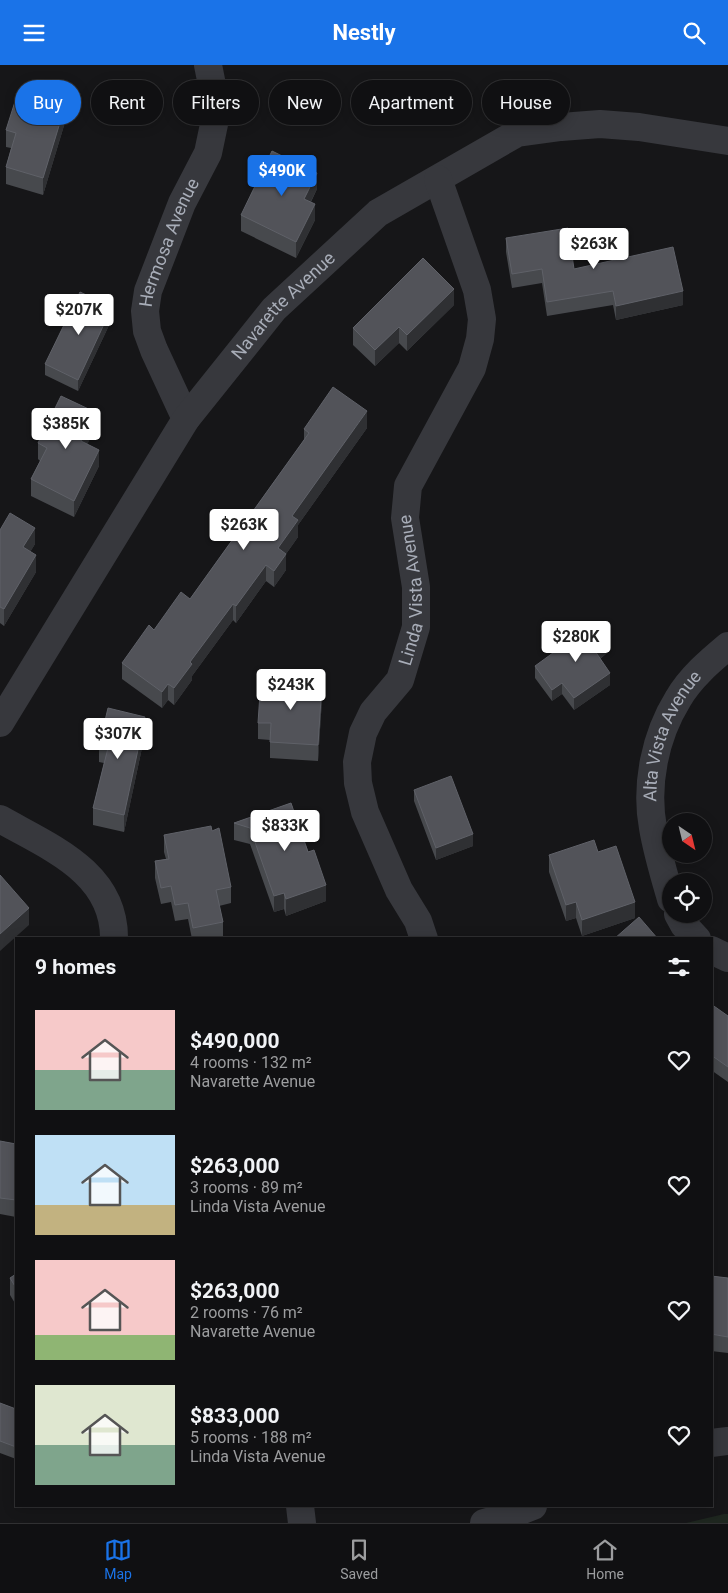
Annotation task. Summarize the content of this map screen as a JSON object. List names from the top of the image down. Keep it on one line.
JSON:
{"streets":{"street":["Hermosa Avenue","Navarette Avenue","Linda Vista Avenue","Alta Vista Avenue"]},"crossings":[["Hermosa Avenue","Navarette Avenue"],["Navarette Avenue","Linda Vista Avenue"]],"north":"bottom right","page":{"header":"Nestly","chip":["Buy","Rent","Filters","New","Apartment","House"],"price":["$490K","$263K","$207K","$385K","$263K","$280K","$243K","$307K","$833K"],"heading":"9 homes","list":[{"name":"$490,000","note":"4 rooms · 132 m² · Navarette Avenue"},{"name":"$263,000","note":"3 rooms · 89 m² · Linda Vista Avenue"},{"name":"$263,000","note":"2 rooms · 76 m² · Navarette Avenue"},{"name":"$833,000","note":"5 rooms · 188 m² · Linda Vista Avenue"}],"tabs":["Map","Saved","Home"]}}
